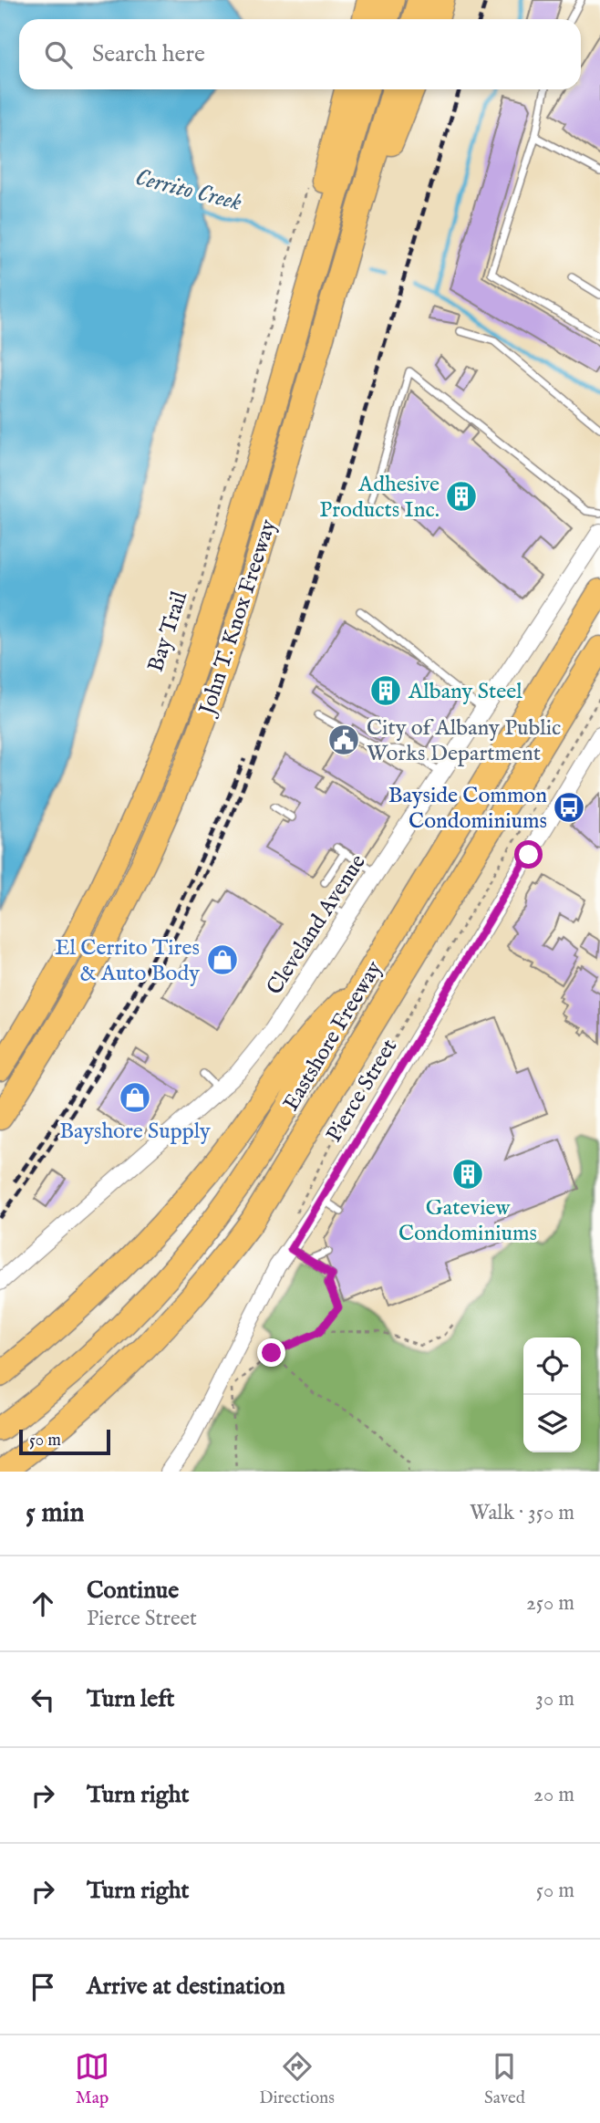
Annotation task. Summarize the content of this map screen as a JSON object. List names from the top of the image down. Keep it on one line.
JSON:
{"streets":{"highway":["John T. Knox Freeway","Eastshore Freeway"],"street":["Cleveland Avenue","Pierce Street"],"path":["Bay Trail"]},"water":["Cerrito Creek"],"places":{"building":["Adhesive Products Inc.","Albany Steel","Gateview Condominiums"],"public building":["City of Albany Public Works Department"],"bus stop":["Bayside Common Condominiums"],"shop":["El Cerrito Tires & Auto Body","Bayshore Supply"]},"scale_bar":"50 m","page":{"search":"Search here","scale":"50 m","heading":["5 min","Walk · 350 m"],"list":[["Continue","Pierce Street","250 m"],["Turn left","30 m"],["Turn right","20 m"],["Turn right","50 m"],"Arrive at destination"],"nav":["Map","Directions","Saved"]}}
